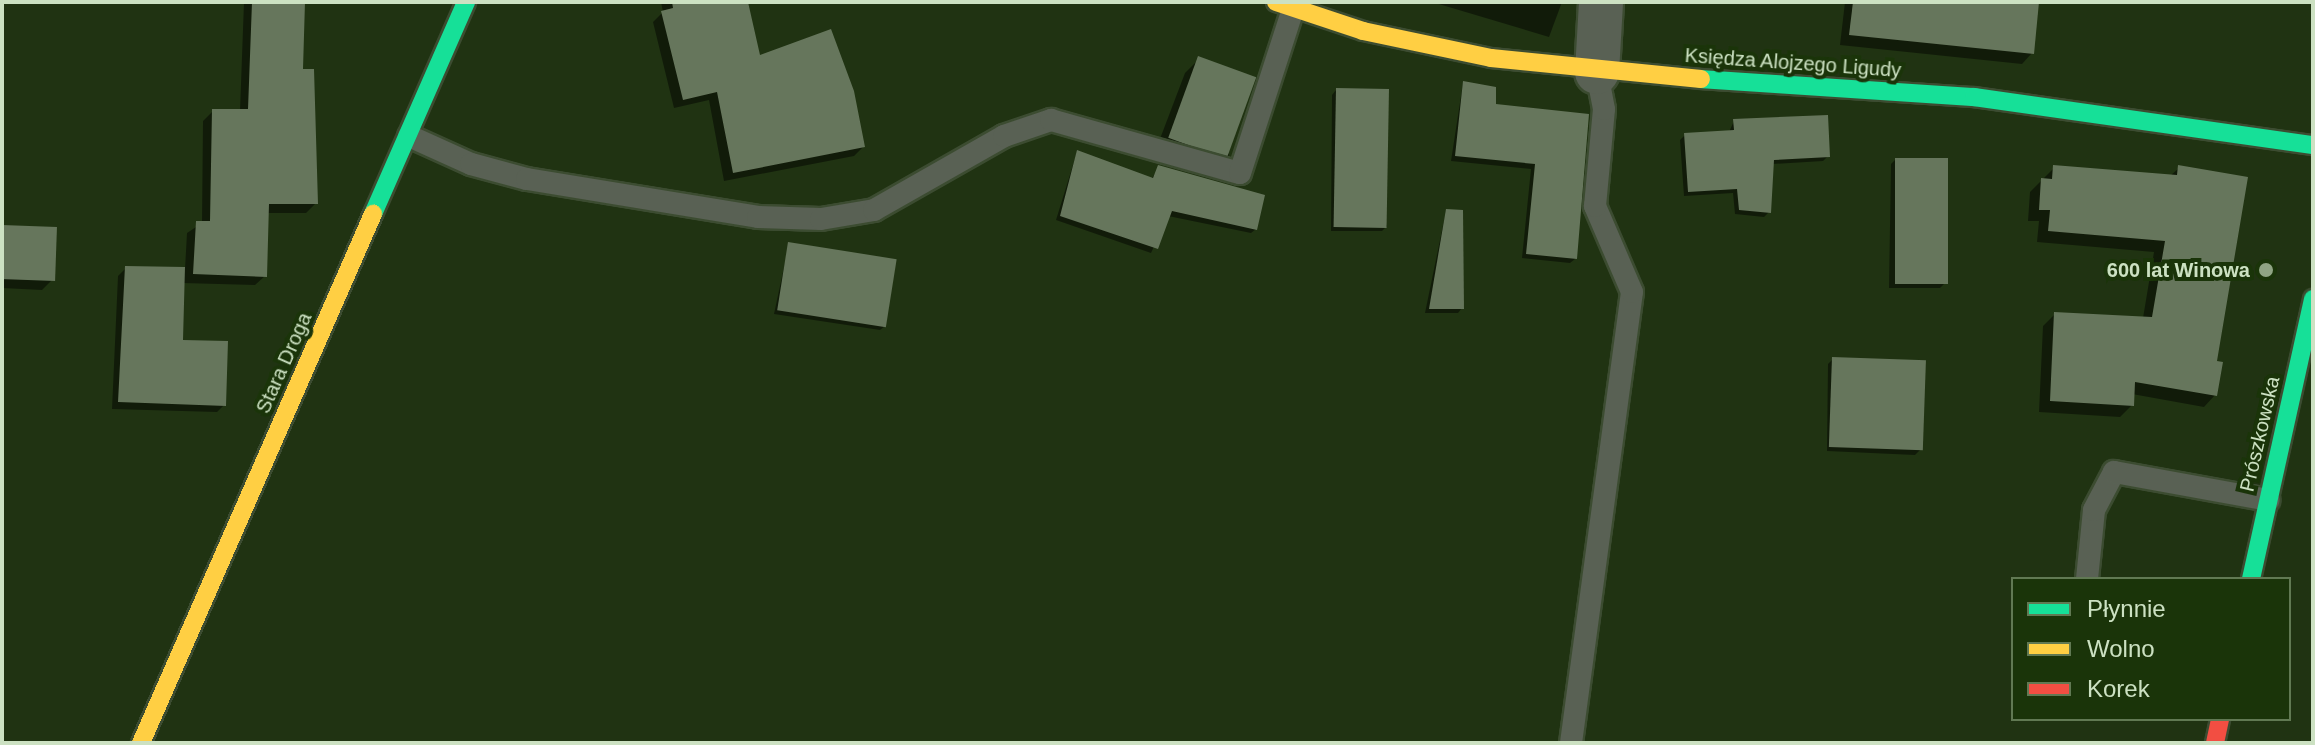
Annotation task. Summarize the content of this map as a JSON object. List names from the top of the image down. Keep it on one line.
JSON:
{"streets":{"street":["Księdza Alojzego Ligudy","Stara Droga","Prószkowska"]},"places":["600 lat Winowa"],"legend":["Płynnie","Wolno","Korek"]}
